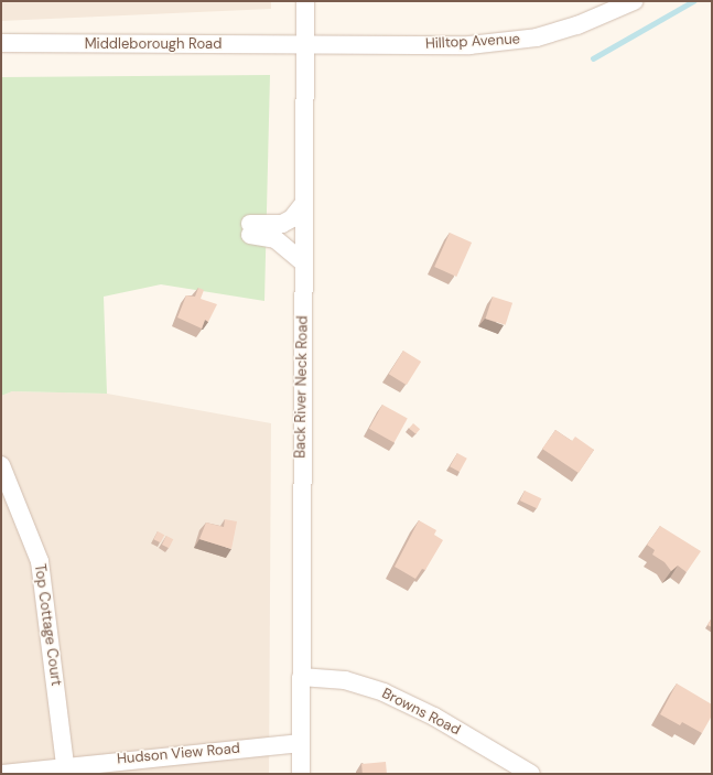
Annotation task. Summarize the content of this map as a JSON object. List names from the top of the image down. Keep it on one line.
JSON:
{"streets":{"street":["Hilltop Avenue","Middleborough Road","Back River Neck Road","Top Cottage Court","Browns Road","Hudson View Road"]},"crossings":[["Hilltop Avenue","Middleborough Road"],["Hilltop Avenue","Back River Neck Road"],["Middleborough Road","Back River Neck Road"],["Back River Neck Road","Browns Road"],["Back River Neck Road","Hudson View Road"],["Top Cottage Court","Hudson View Road"]]}
